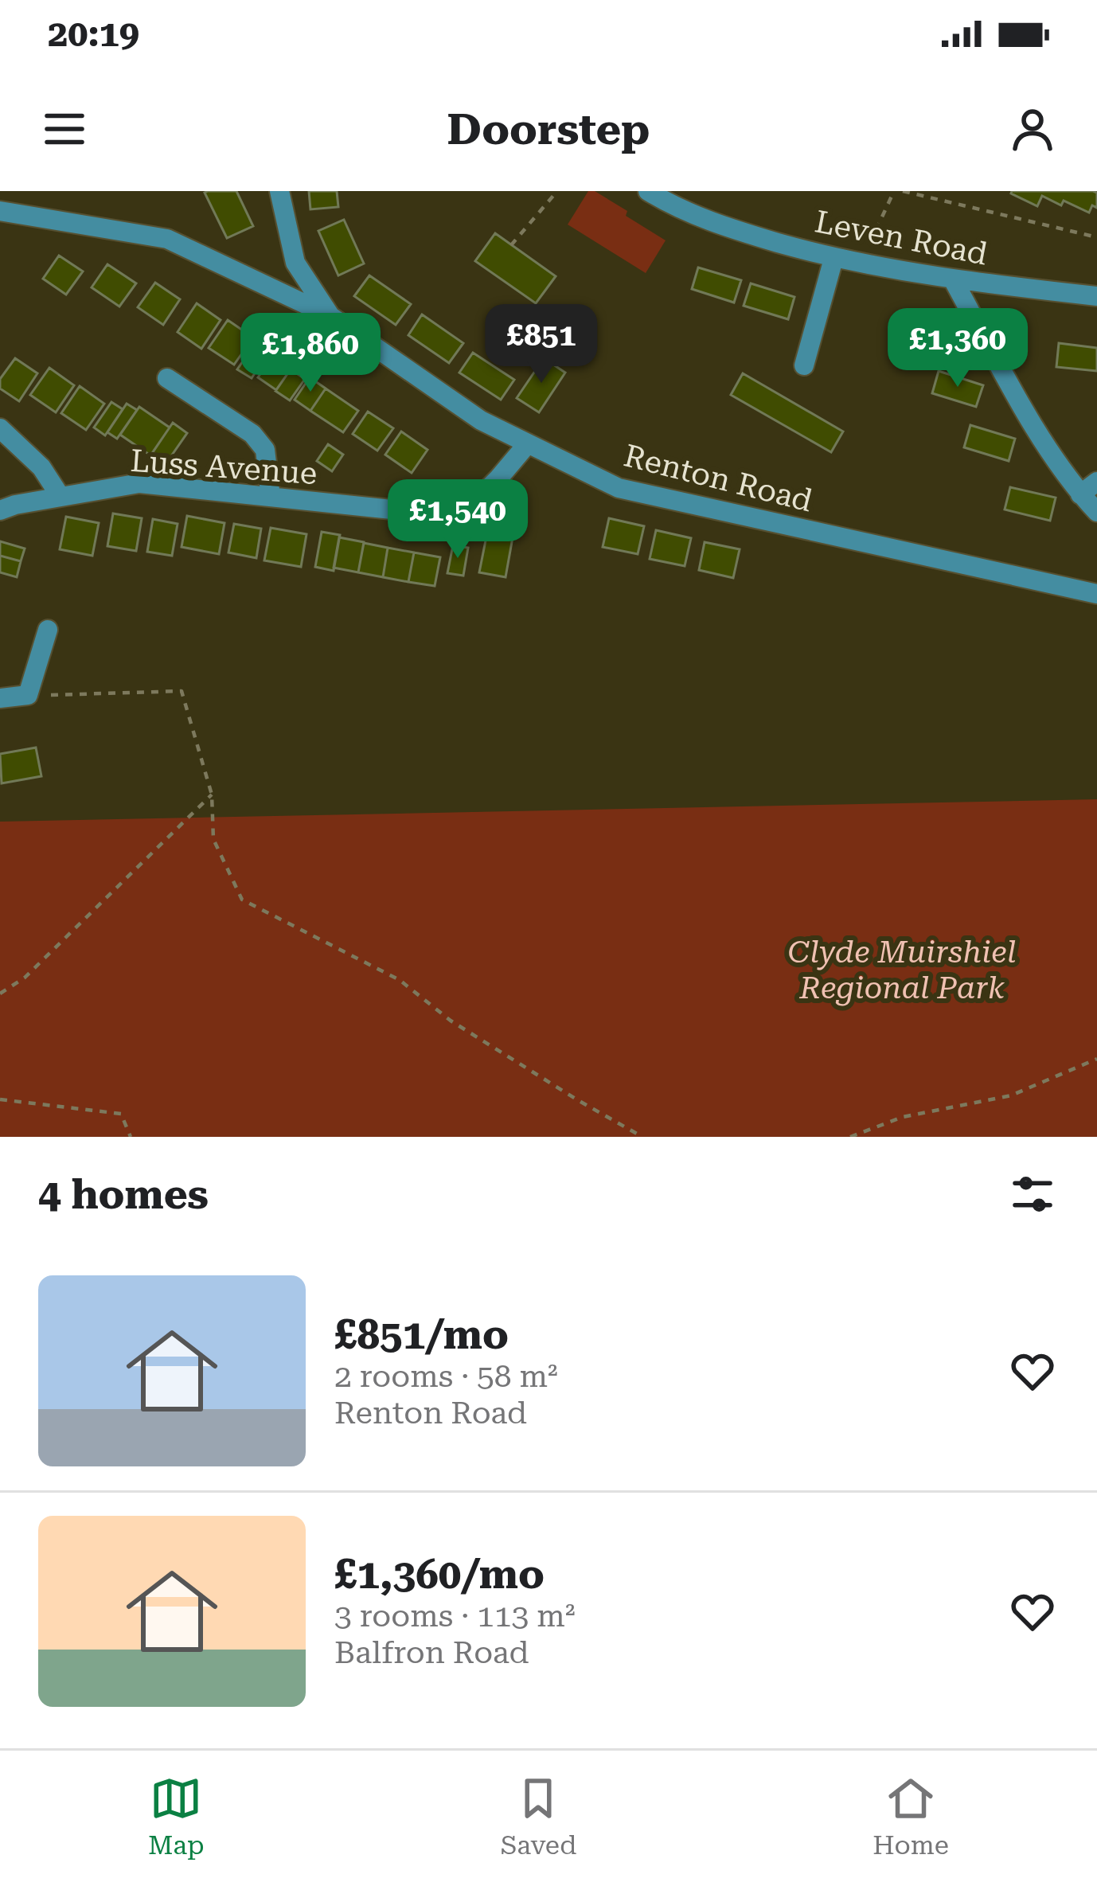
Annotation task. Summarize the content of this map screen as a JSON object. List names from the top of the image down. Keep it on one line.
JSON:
{"streets":{"street":["Leven Road","Luss Avenue","Renton Road"]},"crossings":[["Luss Avenue","Renton Road"]],"parks":["Clyde Muirshiel Regional Park"],"page":{"status":"20:19","header":"Doorstep","price":["£851","£1,360","£1,860","£1,540"],"heading":"4 homes","list":[{"name":"£851/mo","note":"2 rooms · 58 m² · Renton Road"},{"name":"£1,360/mo","note":"3 rooms · 113 m² · Balfron Road"}],"tabs":["Map","Saved","Home"]}}
